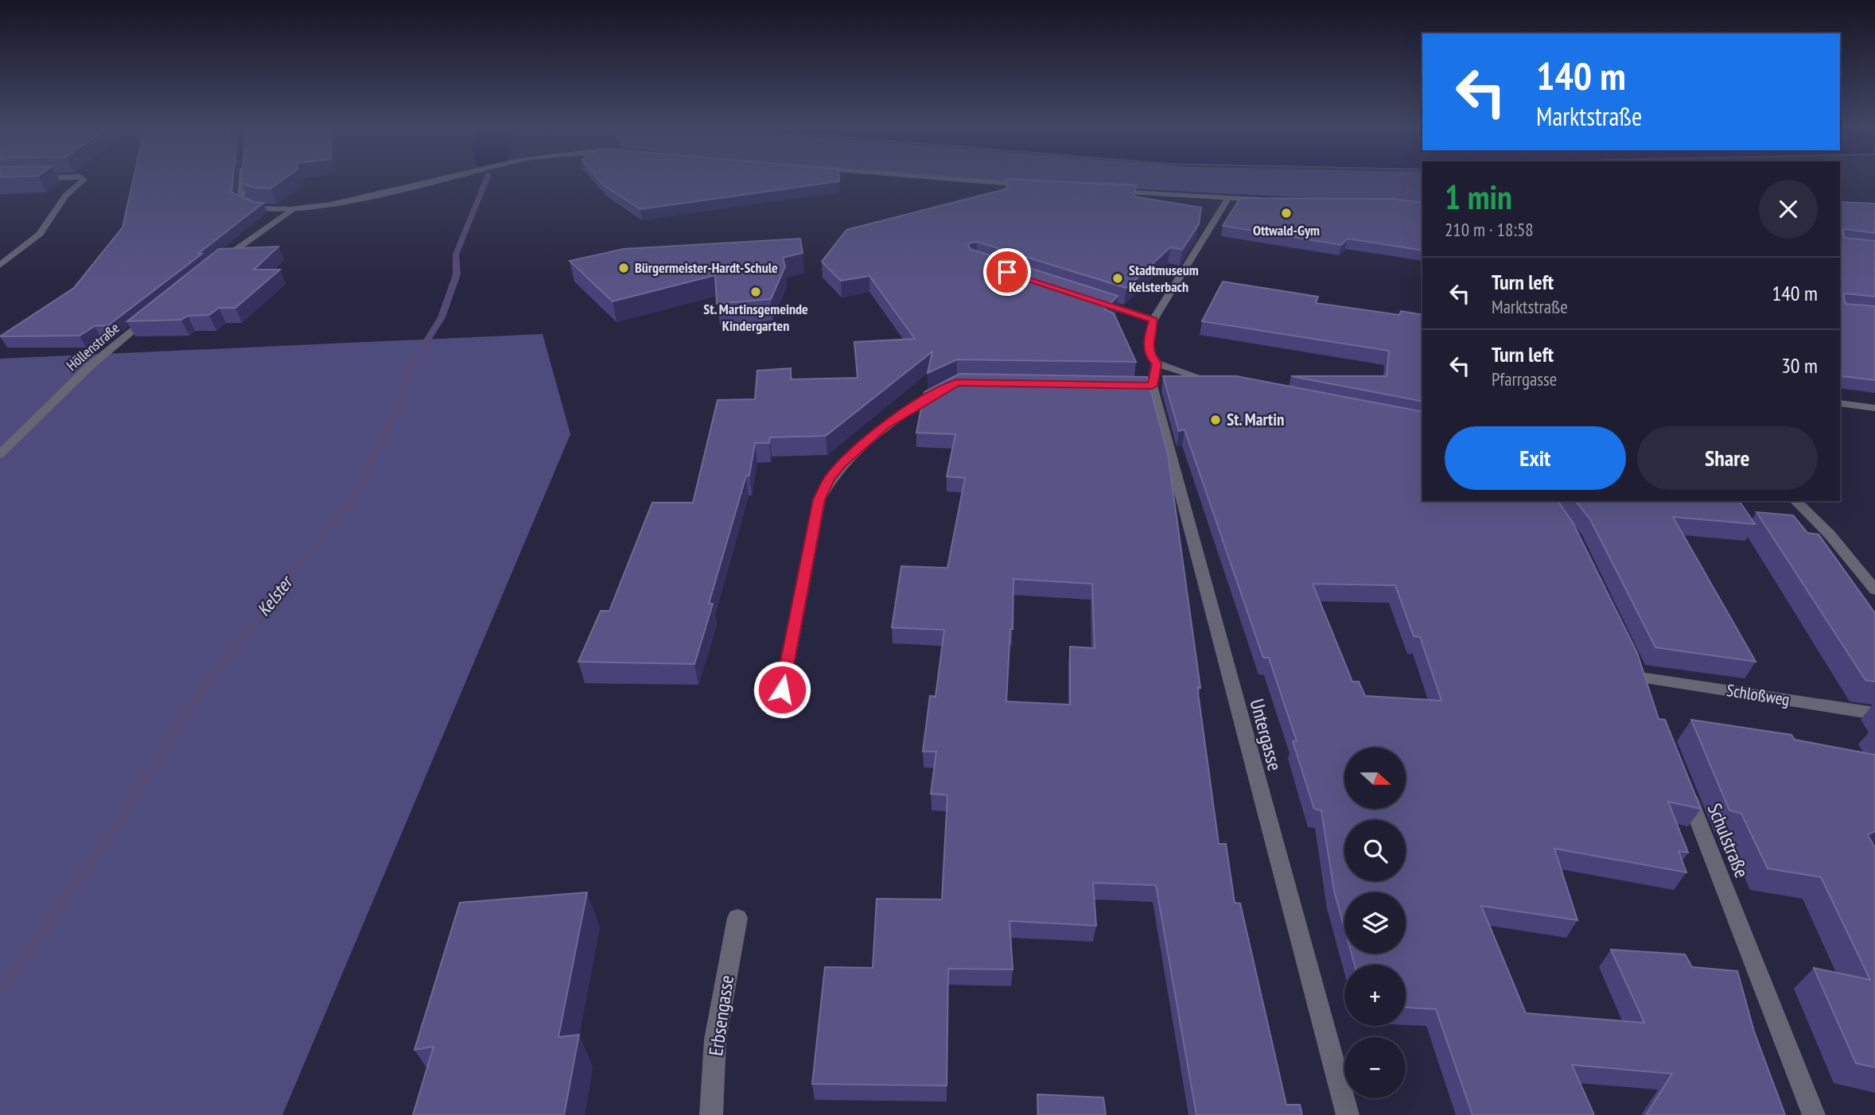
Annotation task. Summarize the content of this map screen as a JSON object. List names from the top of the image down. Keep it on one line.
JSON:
{"streets":{"street":["Höllenstraße","Schloßweg","Untergasse","Schulstraße","Erbsengasse"]},"water":["Kelster"],"places":["Ottwald-Gym","Bürgermeister-Hardt-Schule","Stadtmuseum Kelsterbach","St. Martinsgemeinde Kindergarten","St. Martin"],"north":"right","page":{"turn":["140 m","Marktstraße"],"heading":["1 min","210 m · 18:58"],"list":[{"name":"Turn left","note":"Marktstraße","value":"140 m"},{"name":"Turn left","note":"Pfarrgasse","value":"30 m"}],"buttons":["Exit","Share"],"map_buttons":["+","−"]}}
